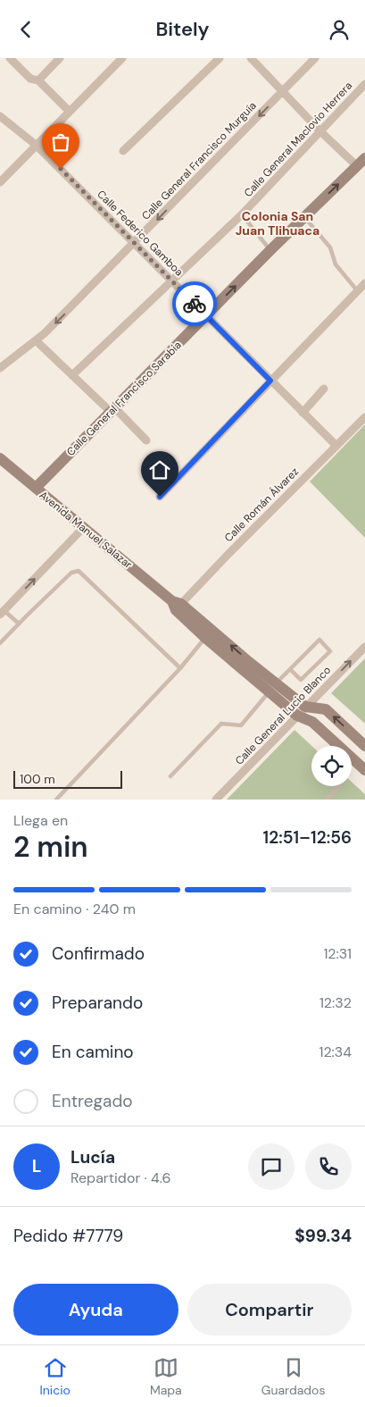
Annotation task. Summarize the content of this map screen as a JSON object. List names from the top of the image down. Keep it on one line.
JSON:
{"streets":{"street":["Calle General Maclovio Herrera","Calle General Francisco Murguía","Calle Federico Gamboa","Calle General Francisco Sarabia","Calle Román Álvarez","Avenida Manuel Salazar","Calle General Lucio Blanco"]},"crossings":[["Calle General Maclovio Herrera","Calle Federico Gamboa"],["Calle General Francisco Murguía","Calle Federico Gamboa"],["Calle Federico Gamboa","Calle General Francisco Sarabia"],["Calle Federico Gamboa","Calle Román Álvarez"],["Calle General Francisco Sarabia","Avenida Manuel Salazar"],["Calle Román Álvarez","Avenida Manuel Salazar"],["Avenida Manuel Salazar","Calle General Lucio Blanco"]],"one_way":["Calle General Francisco Murguía","Calle General Lucio Blanco"],"districts":["Colonia San Juan Tlihuaca"],"scale_bar":"100 m","page":{"header":"Bitely","scale":"100 m","heading":["2 min","Llega en","12:51–12:56"],"panel":["Lucía","Repartidor · 4.6","Pedido #7779","$99.34"],"bar":"En camino · 240 m","list":[["Confirmado","12:31"],["Preparando","12:32"],["En camino","12:34"],"Entregado"],"round":"L","buttons":["Ayuda","Compartir"],"tabs":["Inicio","Mapa","Guardados"]}}
